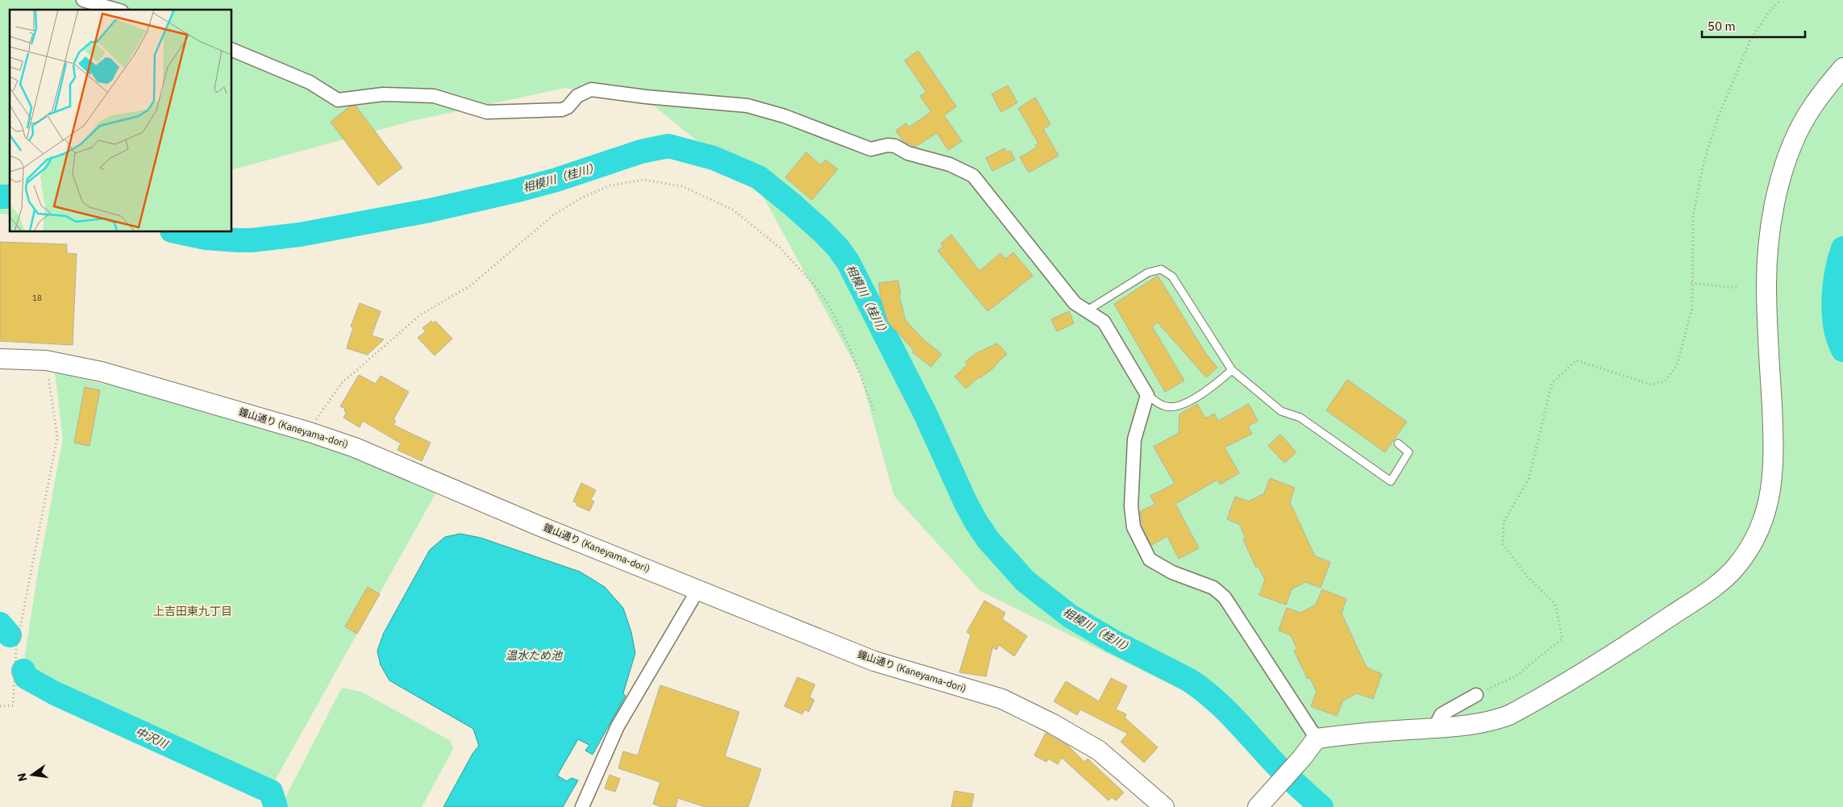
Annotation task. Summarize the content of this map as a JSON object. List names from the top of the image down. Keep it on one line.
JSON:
{"streets":{"street":["鐘山通り (Kaneyama-dori)"]},"districts":["上吉田東九丁目"],"water":["相模川（桂川）","温水ため池","中沢川"],"house_numbers":["18"],"scale_bar":"50 m","north":"left"}
